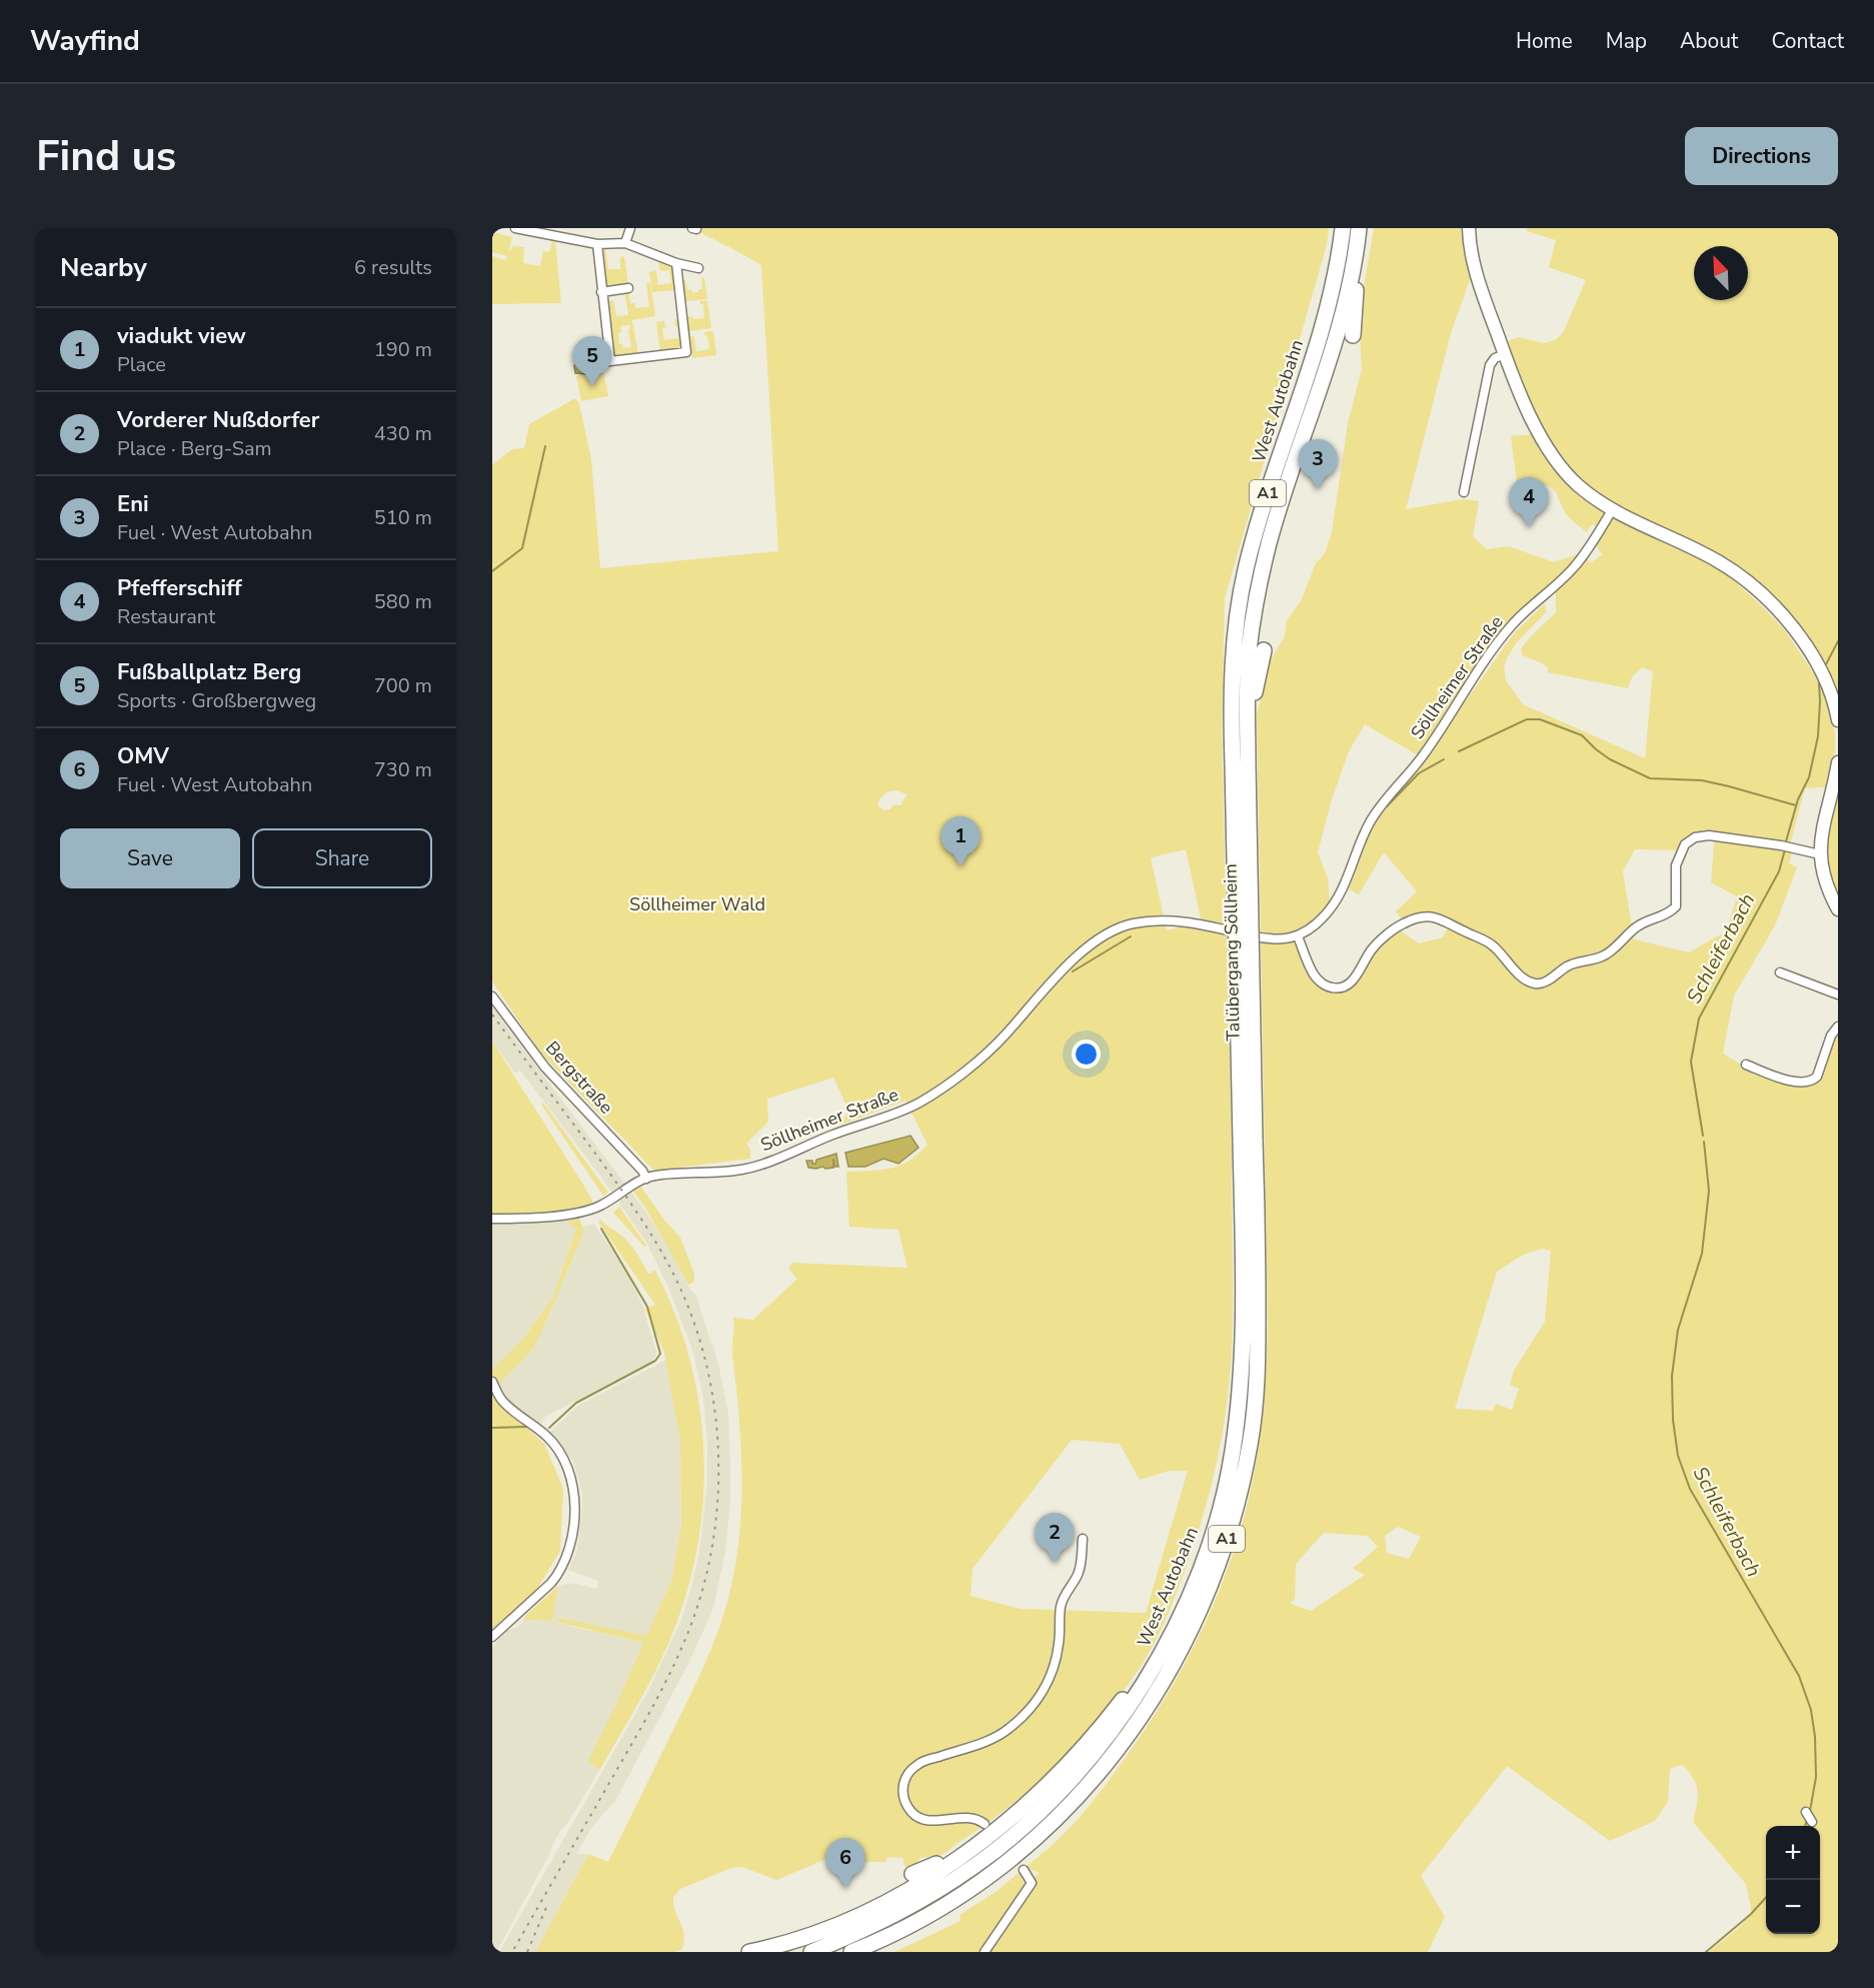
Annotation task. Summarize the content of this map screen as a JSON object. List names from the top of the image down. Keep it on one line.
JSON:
{"streets":{"highway":["West Autobahn","A1","Talübergang Söllheim"],"street":["Söllheimer Straße","Bergstraße"]},"crossings":[["West Autobahn","Talübergang Söllheim"],["Söllheimer Straße","Bergstraße"]],"water":["Schleiferbach"],"parks":["Söllheimer Wald"],"north":"top left","page":{"header":"Wayfind","nav":["Home","Map","About","Contact"],"buttons":["Directions",["Save","Share"]],"title":"Find us","heading":["Nearby","6 results"],"list":[{"mark":"1","name":"viadukt view","note":"Place","value":"190 m"},{"mark":"2","name":"Vorderer Nußdorfer","note":"Place · Berg-Sam","value":"430 m"},{"mark":"3","name":"Eni","note":"Fuel · West Autobahn","value":"510 m"},{"mark":"4","name":"Pfefferschiff","note":"Restaurant","value":"580 m"},{"mark":"5","name":"Fußballplatz Berg","note":"Sports · Großbergweg","value":"700 m"},{"mark":"6","name":"OMV","note":"Fuel · West Autobahn","value":"730 m"}],"pins":["5","3","4","1","2","6"],"map_buttons":["+","−"]}}
